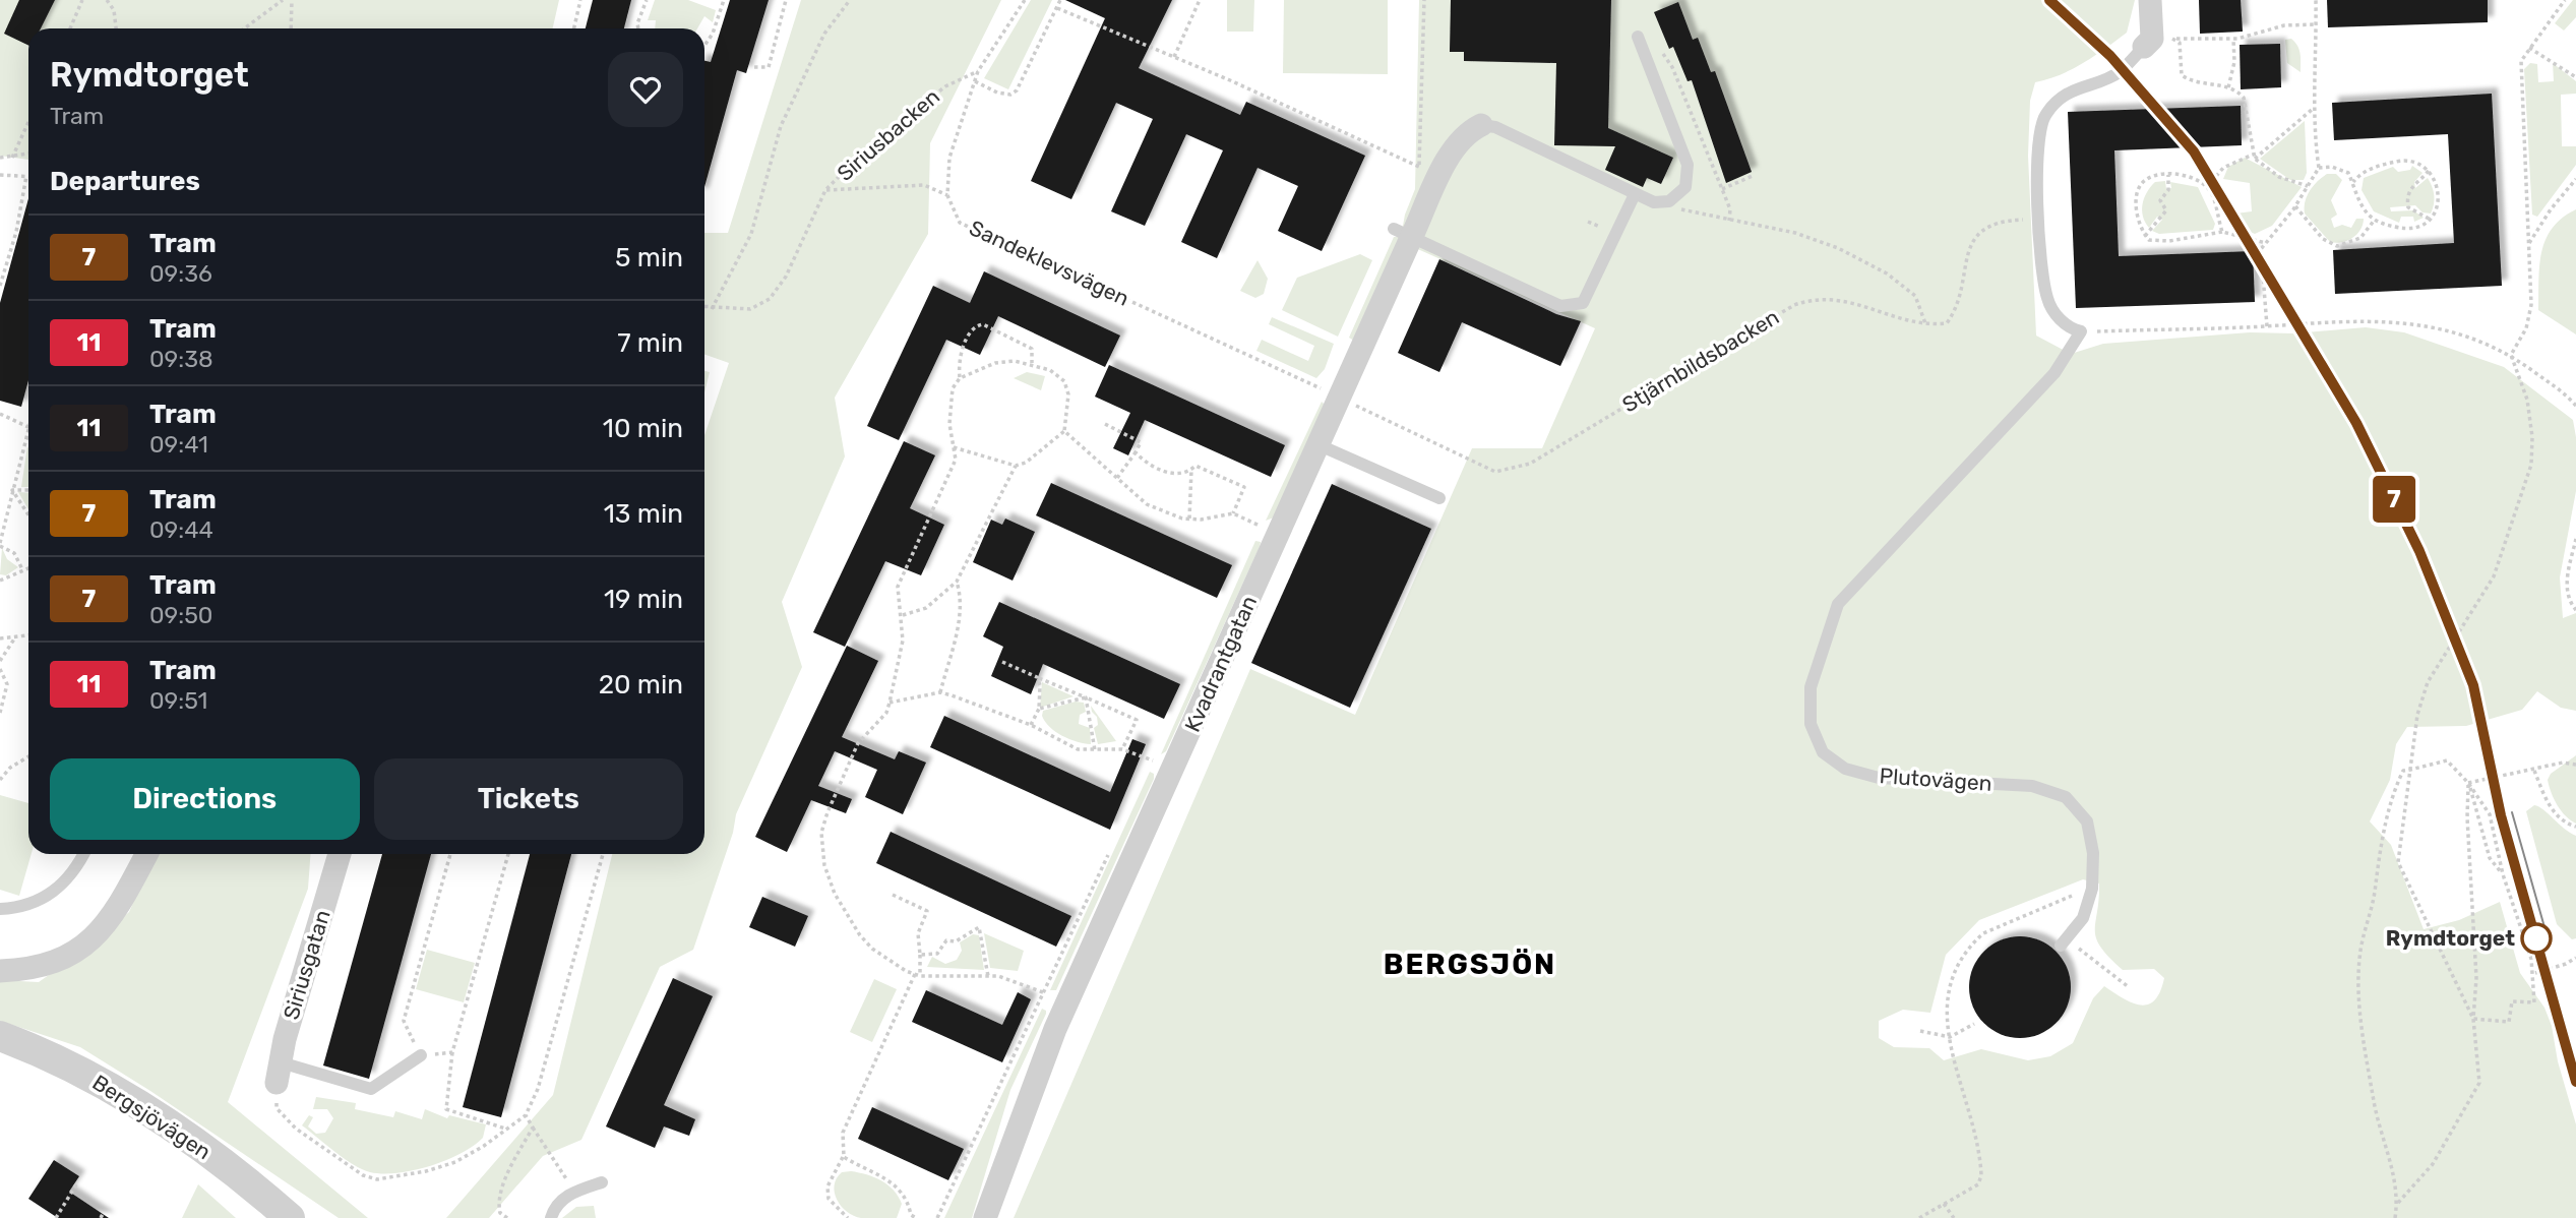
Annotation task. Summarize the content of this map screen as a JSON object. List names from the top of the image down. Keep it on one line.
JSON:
{"streets":{"street":["Kvadrantgatan","Siriusgatan","Bergsjövägen"],"lane":["Plutovägen"],"path":["Siriusbacken","Sandeklevsvägen","Stjärnbildsbacken"]},"crossings":[["Sandeklevsvägen","Stjärnbildsbacken"],["Sandeklevsvägen","Kvadrantgatan"],["Stjärnbildsbacken","Kvadrantgatan"]],"districts":["BERGSJÖN"],"places":["Rymdtorget"],"lines":["tram line 7"],"page":{"on_map":"7","heading":[["Rymdtorget","Tram"],"Departures"],"list":[{"mark":"7","name":"Tram","note":"09:36","value":"5 min"},{"mark":"11","name":"Tram","note":"09:38","value":"7 min"},{"mark":"11","name":"Tram","note":"09:41","value":"10 min"},{"mark":"7","name":"Tram","note":"09:44","value":"13 min"},{"mark":"7","name":"Tram","note":"09:50","value":"19 min"},{"mark":"11","name":"Tram","note":"09:51","value":"20 min"}],"buttons":["Directions","Tickets"]}}
